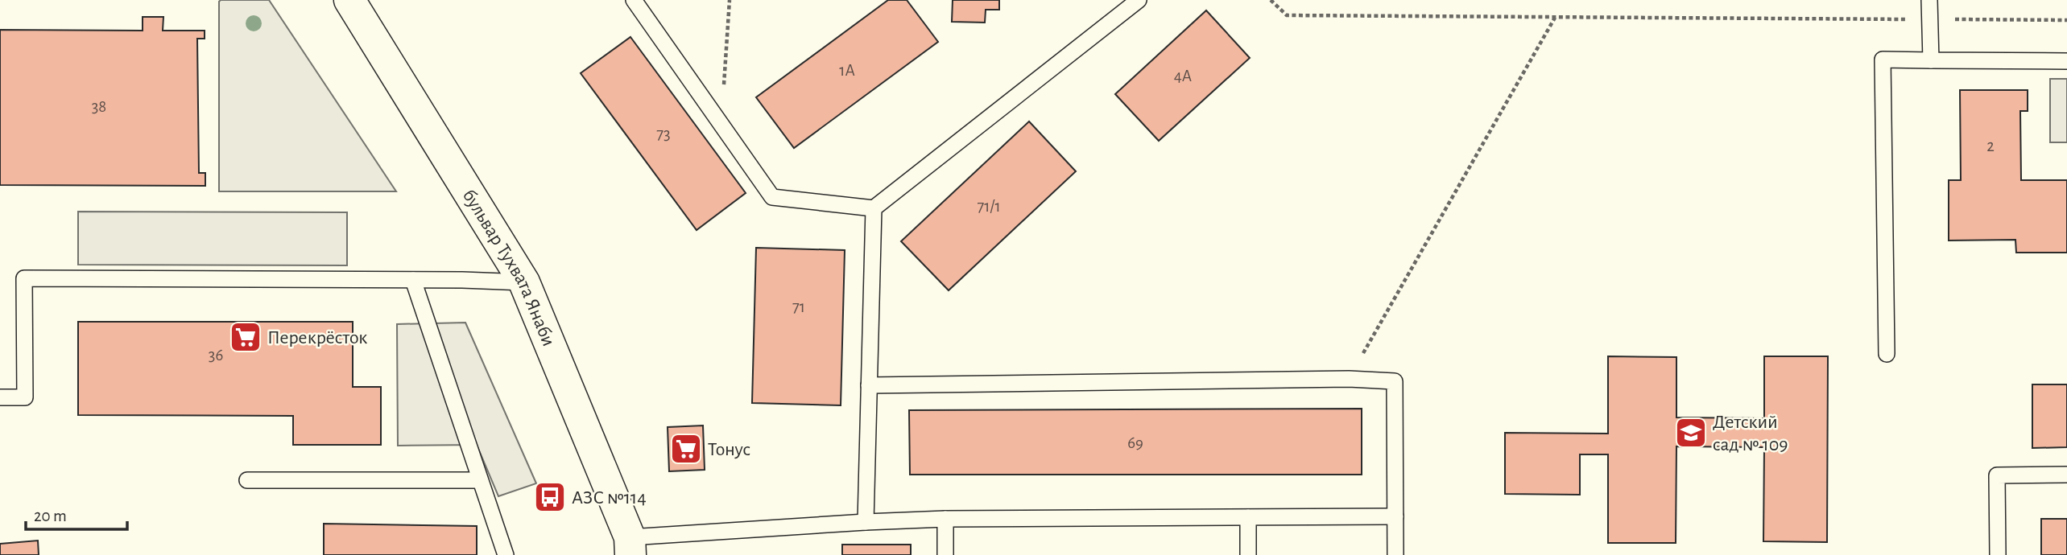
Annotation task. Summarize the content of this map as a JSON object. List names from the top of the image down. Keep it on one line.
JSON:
{"streets":{"main road":["бульвар Тухвата Янаби"]},"places":{"supermarket":["Перекрёсток","Тонус"],"school or university":["Детский сад № 109"],"bus stop":["АЗС №114"]},"house_numbers":["1А","4А","38","73","2","71/1","71","36","69"],"scale_bar":"20 m"}
